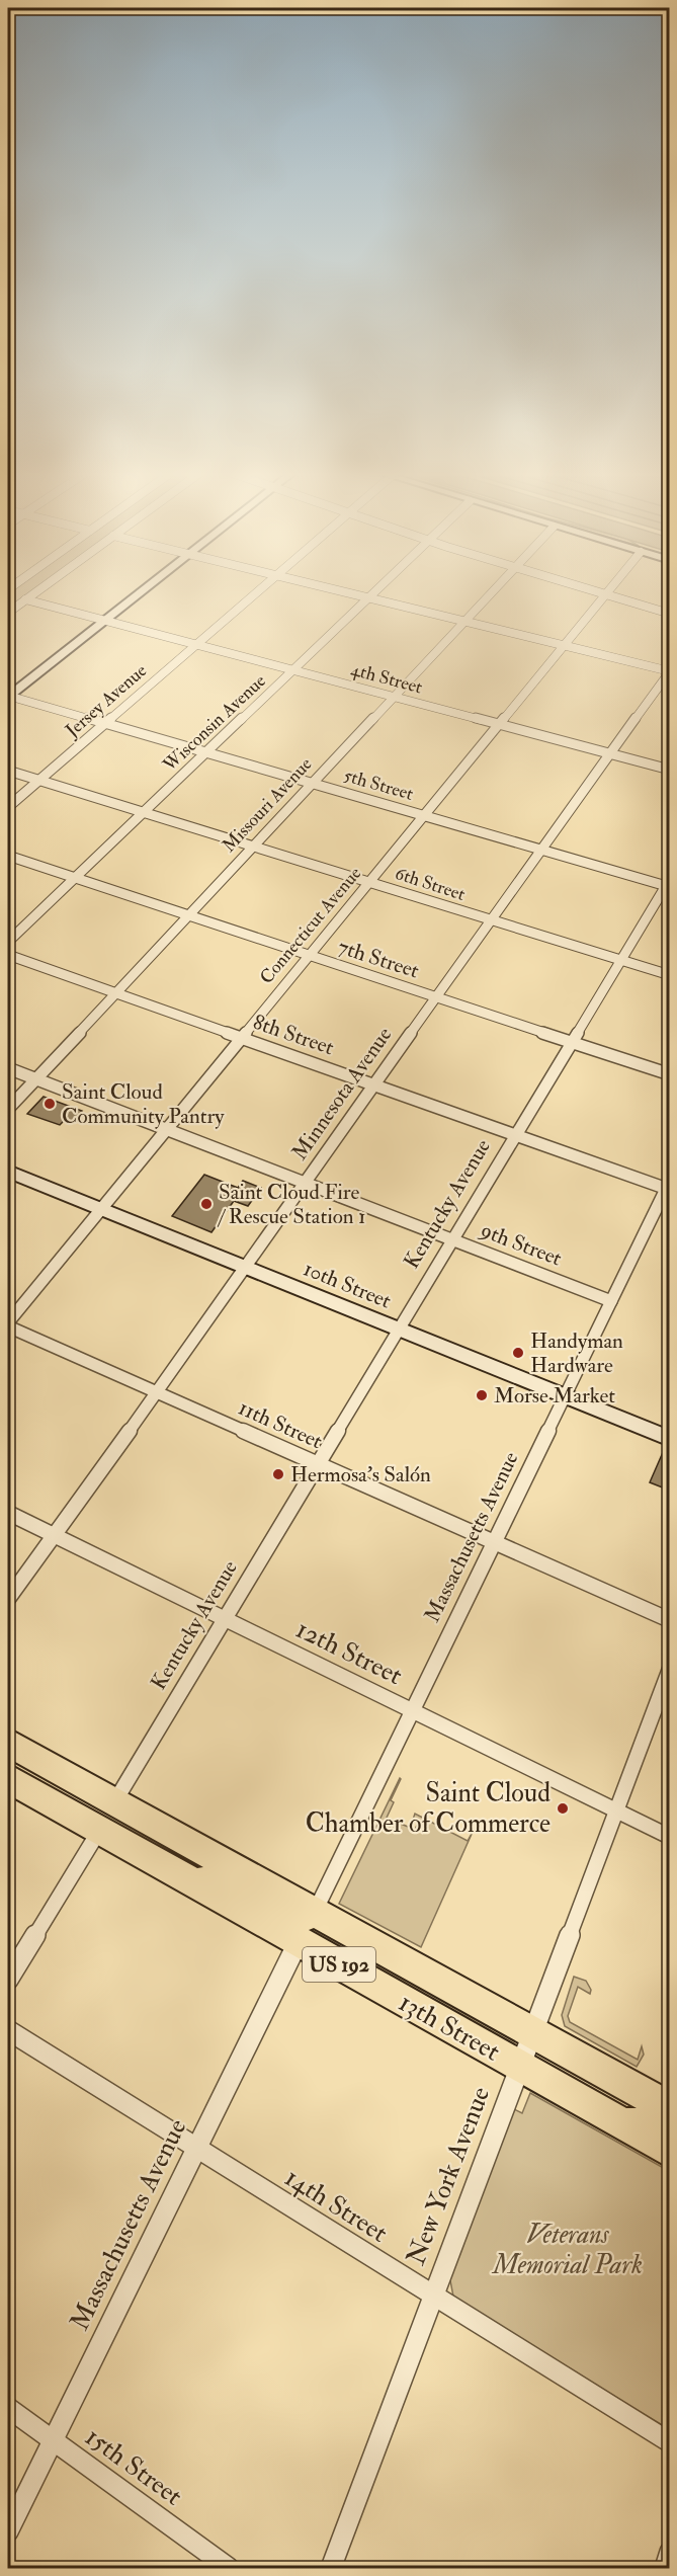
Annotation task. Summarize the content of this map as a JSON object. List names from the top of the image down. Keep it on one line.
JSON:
{"streets":{"highway":["US 192","13th Street"],"street":["4th Street","Jersey Avenue","Wisconsin Avenue","5th Street","Missouri Avenue","6th Street","Connecticut Avenue","7th Street","8th Street","Minnesota Avenue","Kentucky Avenue","9th Street","10th Street","11th Street","Massachusetts Avenue","12th Street","New York Avenue","14th Street","15th Street"]},"crossings":[["4th Street","Jersey Avenue"],["4th Street","Wisconsin Avenue"],["4th Street","Missouri Avenue"],["4th Street","Connecticut Avenue"],["4th Street","Minnesota Avenue"],["Jersey Avenue","5th Street"],["Jersey Avenue","6th Street"],["Wisconsin Avenue","5th Street"],["Wisconsin Avenue","6th Street"],["Wisconsin Avenue","7th Street"],["5th Street","Missouri Avenue"],["5th Street","Connecticut Avenue"],["5th Street","Minnesota Avenue"],["5th Street","Kentucky Avenue"],["Missouri Avenue","6th Street"],["Missouri Avenue","7th Street"],["Missouri Avenue","8th Street"],["Missouri Avenue","9th Street"],["6th Street","Connecticut Avenue"],["6th Street","Minnesota Avenue"],["6th Street","Kentucky Avenue"],["Connecticut Avenue","7th Street"],["Connecticut Avenue","8th Street"],["Connecticut Avenue","9th Street"],["Connecticut Avenue","10th Street"],["Connecticut Avenue","11th Street"],["7th Street","Minnesota Avenue"],["7th Street","Kentucky Avenue"],["8th Street","Minnesota Avenue"],["8th Street","Kentucky Avenue"],["8th Street","Massachusetts Avenue"],["Minnesota Avenue","9th Street"],["Minnesota Avenue","10th Street"],["Minnesota Avenue","11th Street"],["Minnesota Avenue","12th Street"],["Kentucky Avenue","9th Street"],["Kentucky Avenue","10th Street"],["Kentucky Avenue","11th Street"],["Kentucky Avenue","12th Street"],["Kentucky Avenue","13th Street"],["9th Street","Massachusetts Avenue"],["10th Street","Massachusetts Avenue"],["11th Street","Massachusetts Avenue"],["Massachusetts Avenue","12th Street"],["Massachusetts Avenue","13th Street"],["Massachusetts Avenue","14th Street"],["Massachusetts Avenue","15th Street"],["12th Street","New York Avenue"],["13th Street","New York Avenue"],["New York Avenue","14th Street"]],"parks":["Veterans Memorial Park"],"places":["Saint Cloud Community Pantry","Saint Cloud Fire / Rescue Station 1","Handyman Hardware","Morse Market","Hermosa's Salón","Saint Cloud Chamber of Commerce"]}
